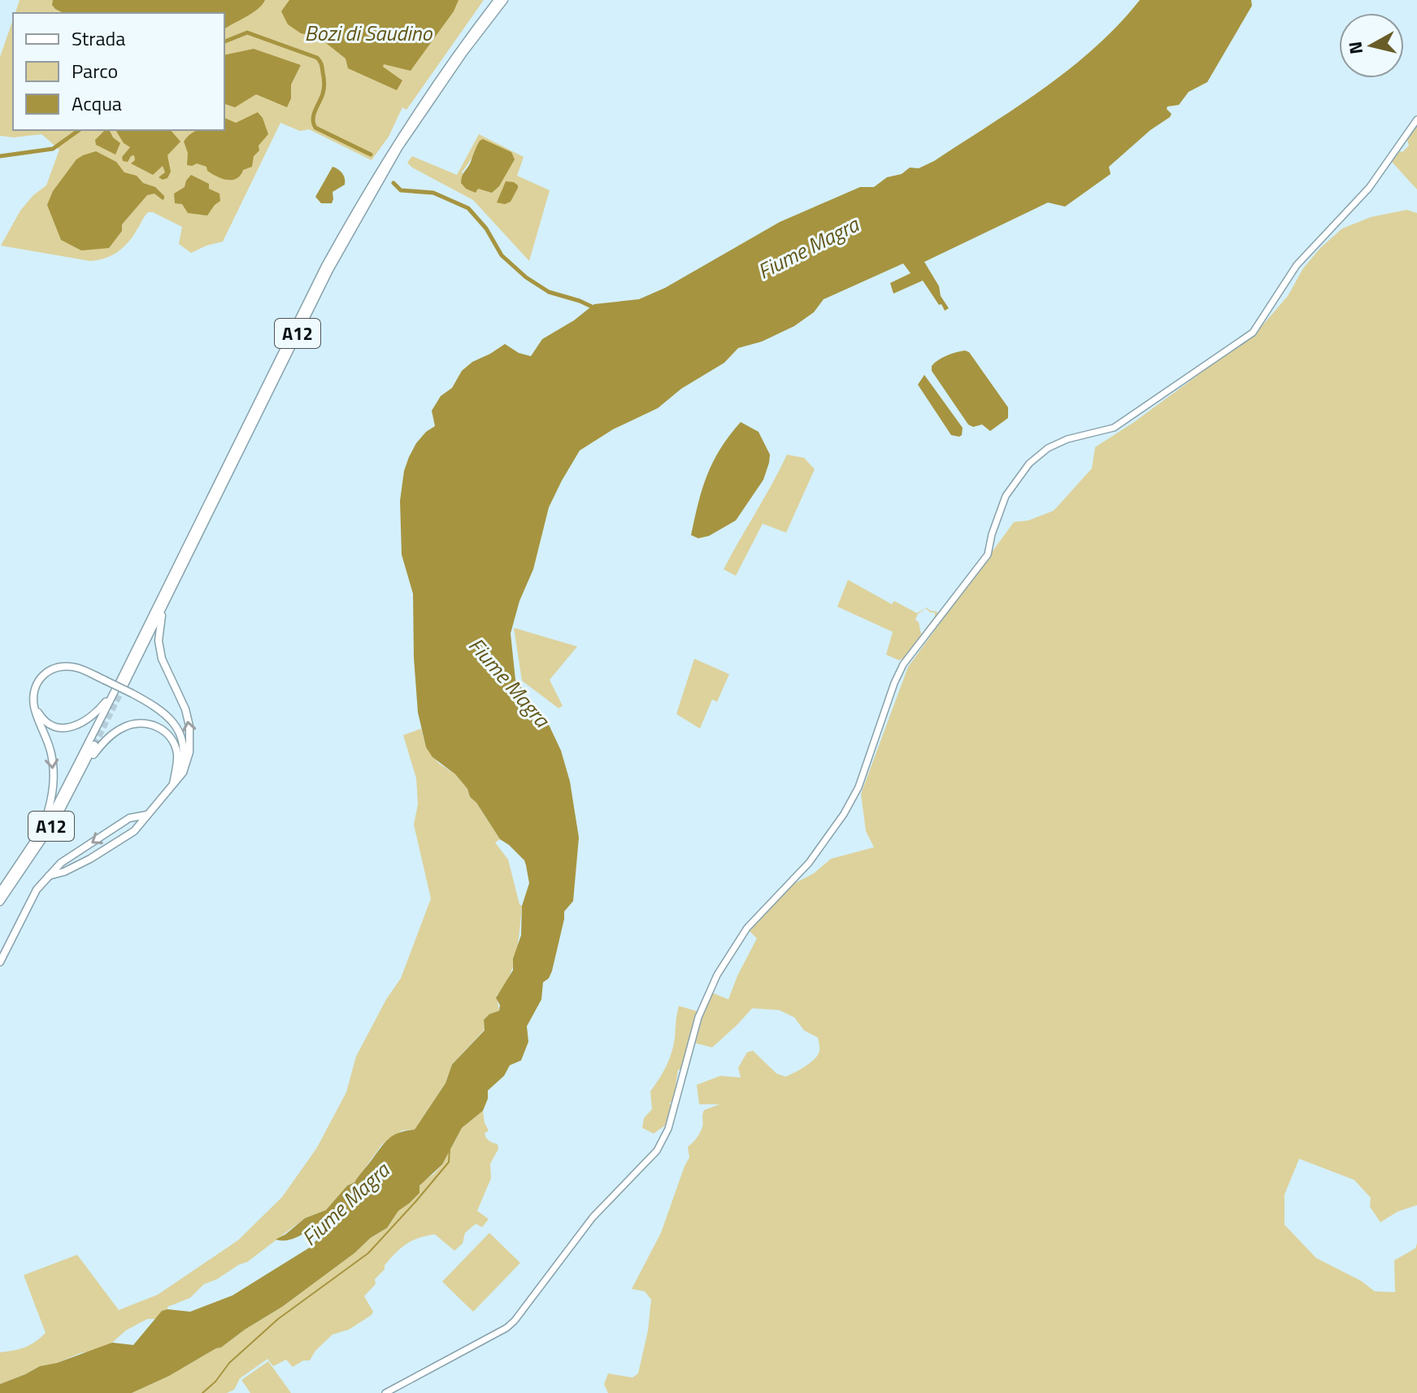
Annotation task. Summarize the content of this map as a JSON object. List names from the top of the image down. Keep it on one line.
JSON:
{"streets":{"highway":["A12"]},"water":["Bozi di Saudino","Fiume Magra"],"legend":["Strada","Parco","Acqua"],"north":"left"}
